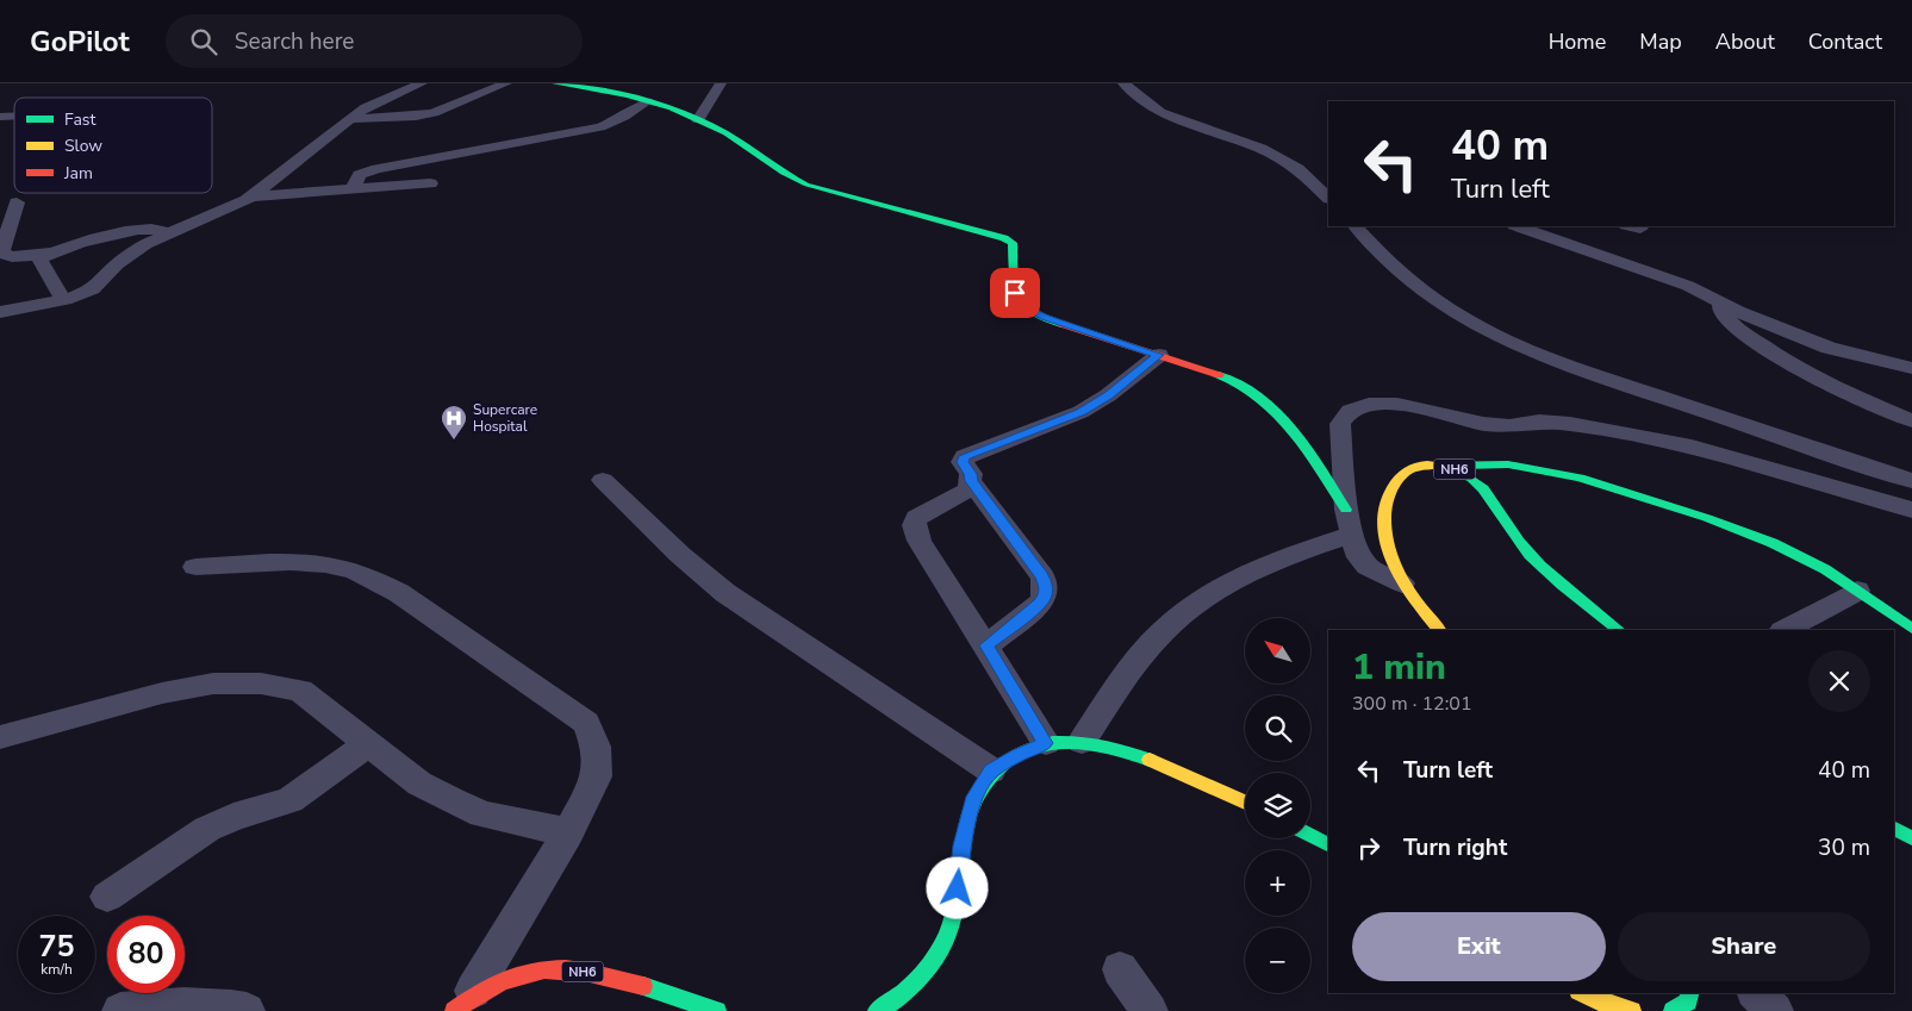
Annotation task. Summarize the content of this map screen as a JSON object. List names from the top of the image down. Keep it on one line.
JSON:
{"streets":{"main road":["NH6"]},"places":{"hospital":["Supercare Hospital"]},"legend":["Fast","Slow","Jam"],"north":"top left","page":{"header":"GoPilot","search":"Search here","nav":["Home","Map","About","Contact"],"turn":["40 m","Turn left"],"map_buttons":["+","−"],"heading":["1 min","300 m · 12:01"],"list":[{"name":"Turn left","value":"40 m"},{"name":"Turn right","value":"30 m"}],"buttons":["Exit","Share"],"speed":"75 km/h","limit":"80"}}
